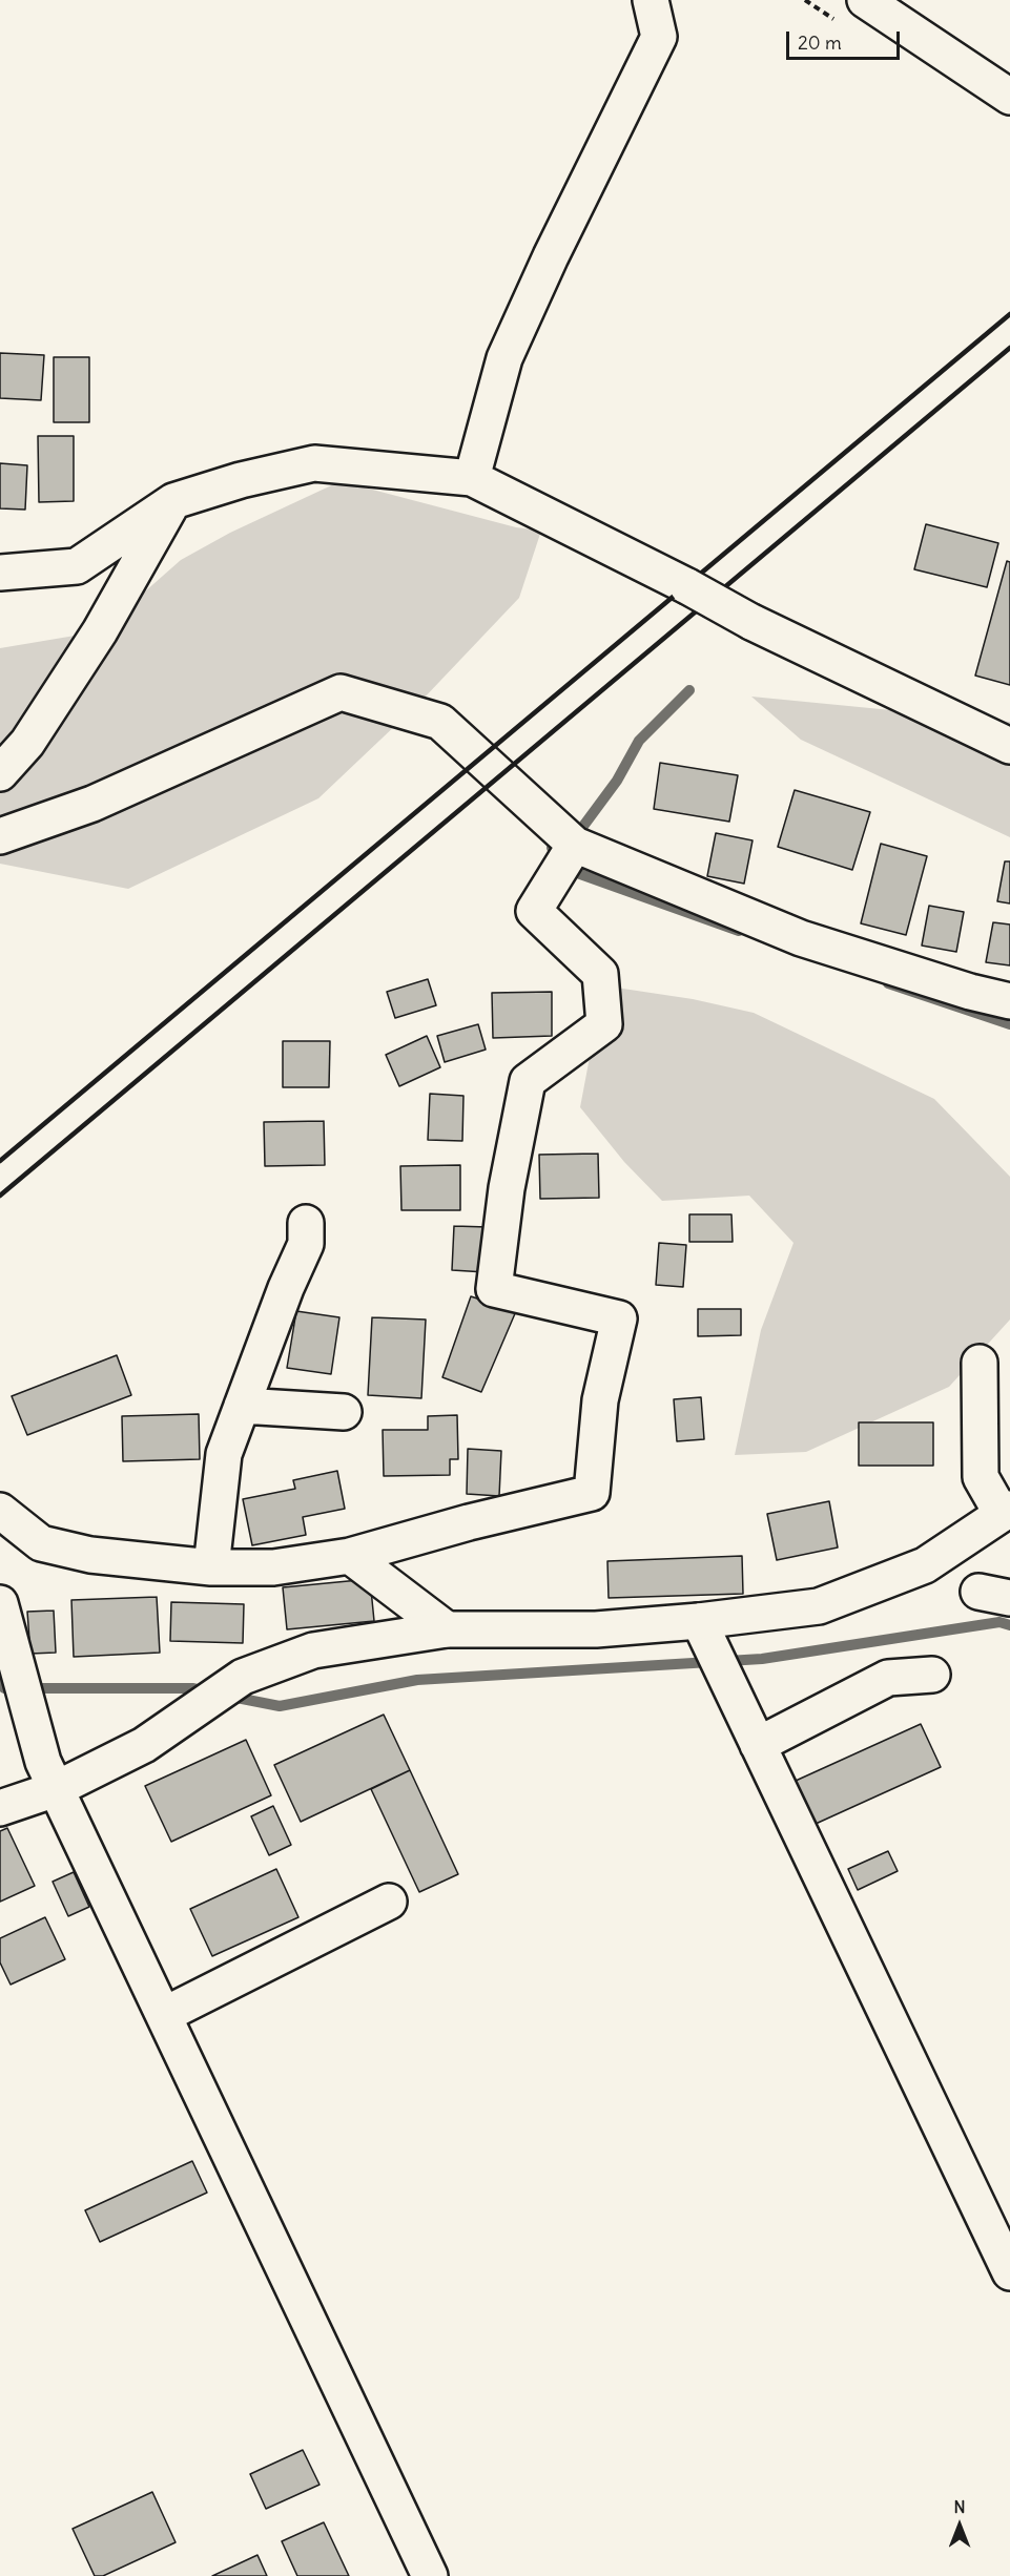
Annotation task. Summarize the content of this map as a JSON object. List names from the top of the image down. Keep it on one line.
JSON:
{"scale_bar":"20 m","north":"top"}
